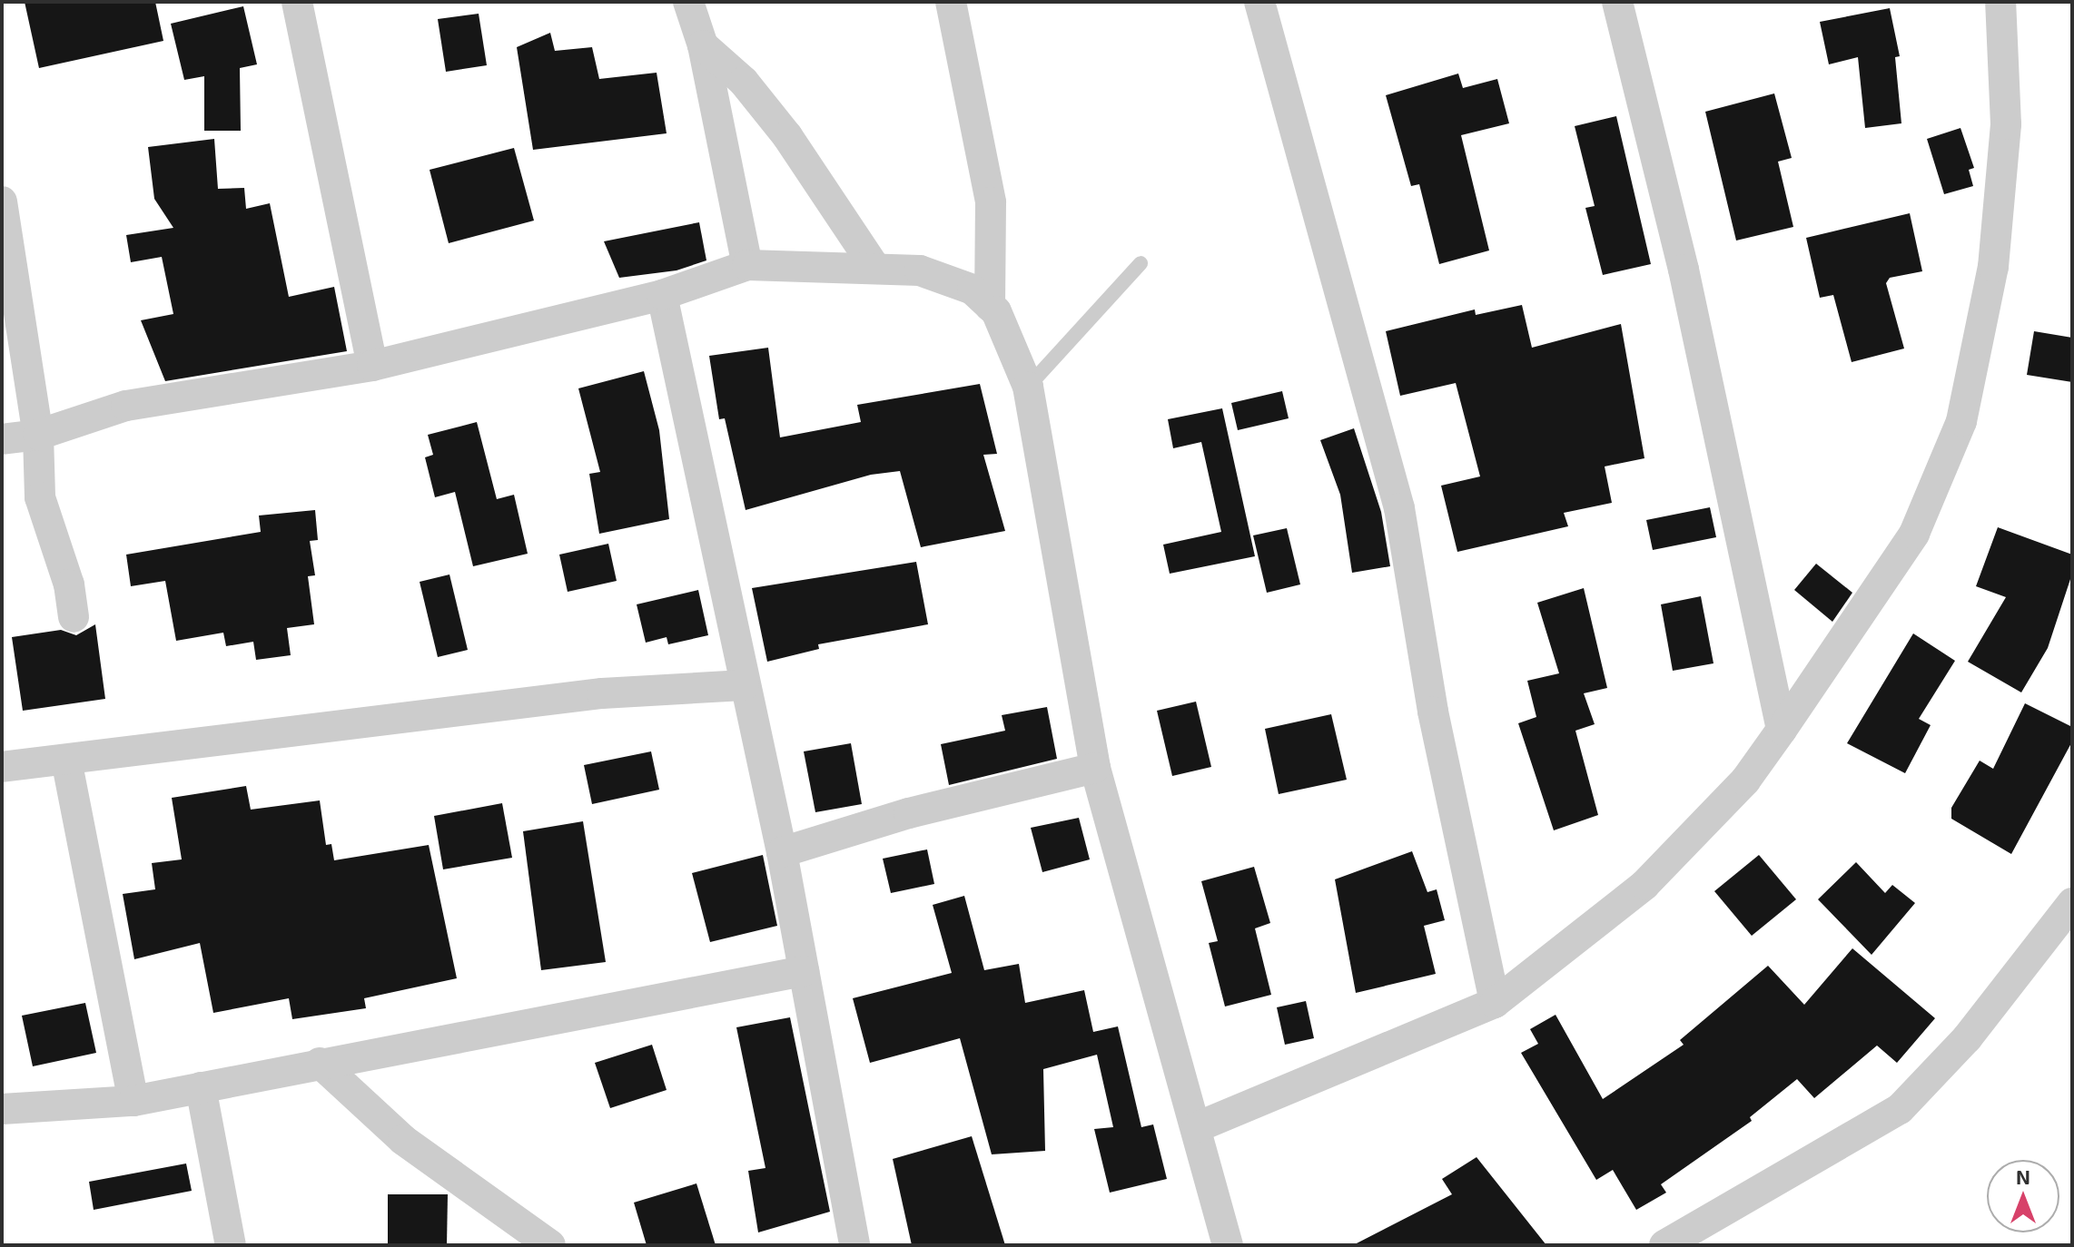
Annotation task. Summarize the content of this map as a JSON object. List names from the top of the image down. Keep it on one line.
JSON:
{"north":"top"}
